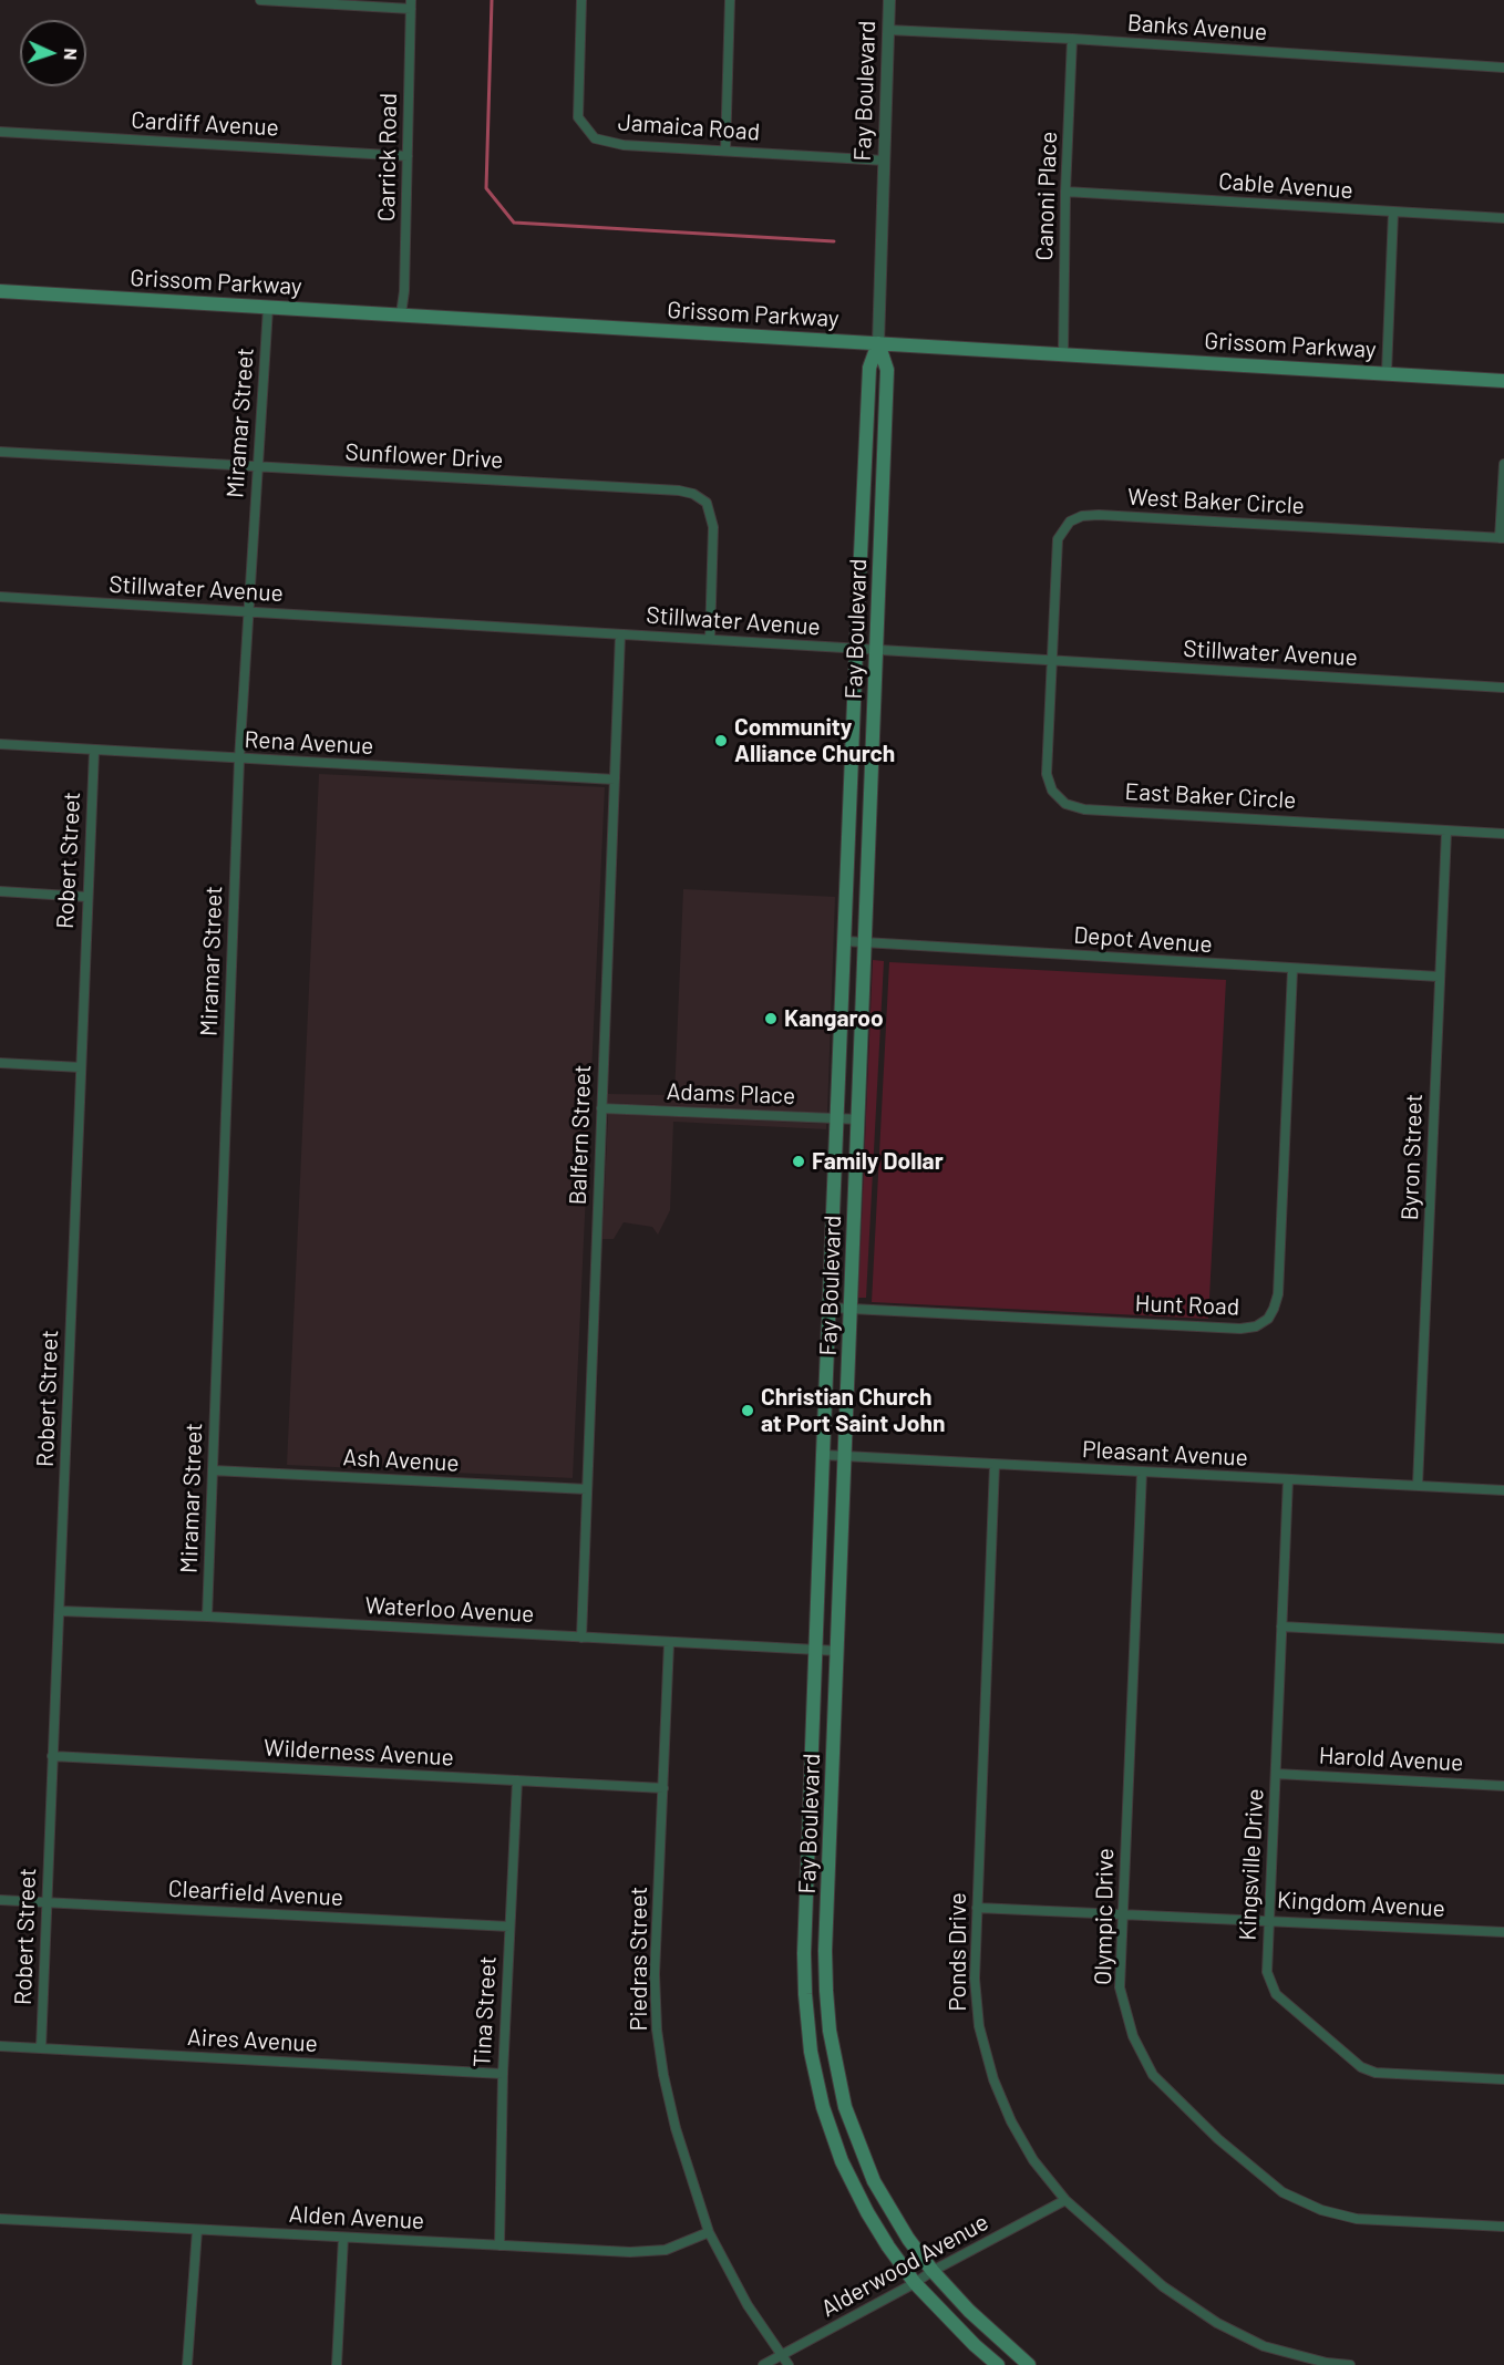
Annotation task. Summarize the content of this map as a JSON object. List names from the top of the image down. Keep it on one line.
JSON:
{"streets":{"main road":["Fay Boulevard","Grissom Parkway"],"street":["Banks Avenue","Cardiff Avenue","Jamaica Road","Carrick Road","Cable Avenue","Canoni Place","Miramar Street","Sunflower Drive","West Baker Circle","Stillwater Avenue","Rena Avenue","East Baker Circle","Robert Street","Depot Avenue","Adams Place","Balfern Street","Byron Street","Hunt Road","Pleasant Avenue","Ash Avenue","Waterloo Avenue","Wilderness Avenue","Harold Avenue","Kingsville Drive","Clearfield Avenue","Kingdom Avenue","Olympic Drive","Ponds Drive","Piedras Street","Tina Street","Aires Avenue","Alden Avenue","Alderwood Avenue"]},"crossings":[["Banks Avenue","Fay Boulevard"],["Banks Avenue","Canoni Place"],["Fay Boulevard","Jamaica Road"],["Fay Boulevard","Grissom Parkway"],["Fay Boulevard","Stillwater Avenue"],["Fay Boulevard","Depot Avenue"],["Fay Boulevard","Adams Place"],["Fay Boulevard","Hunt Road"],["Fay Boulevard","Pleasant Avenue"],["Fay Boulevard","Waterloo Avenue"],["Fay Boulevard","Alderwood Avenue"],["Cardiff Avenue","Carrick Road"],["Carrick Road","Grissom Parkway"],["Cable Avenue","Canoni Place"],["Canoni Place","Grissom Parkway"],["Grissom Parkway","Miramar Street"],["Miramar Street","Sunflower Drive"],["Miramar Street","Stillwater Avenue"],["Miramar Street","Rena Avenue"],["Miramar Street","Ash Avenue"],["Miramar Street","Waterloo Avenue"],["Sunflower Drive","Stillwater Avenue"],["West Baker Circle","Stillwater Avenue"],["West Baker Circle","East Baker Circle"],["Stillwater Avenue","East Baker Circle"],["Stillwater Avenue","Balfern Street"],["Rena Avenue","Robert Street"],["Rena Avenue","Balfern Street"],["East Baker Circle","Byron Street"],["Robert Street","Waterloo Avenue"],["Robert Street","Wilderness Avenue"],["Robert Street","Clearfield Avenue"],["Robert Street","Aires Avenue"],["Depot Avenue","Byron Street"],["Depot Avenue","Hunt Road"],["Adams Place","Balfern Street"],["Balfern Street","Ash Avenue"],["Balfern Street","Waterloo Avenue"],["Byron Street","Pleasant Avenue"],["Pleasant Avenue","Kingsville Drive"],["Pleasant Avenue","Olympic Drive"],["Pleasant Avenue","Ponds Drive"],["Waterloo Avenue","Piedras Street"],["Wilderness Avenue","Piedras Street"],["Wilderness Avenue","Tina Street"],["Harold Avenue","Kingsville Drive"],["Kingsville Drive","Kingdom Avenue"],["Clearfield Avenue","Tina Street"],["Kingdom Avenue","Olympic Drive"],["Kingdom Avenue","Ponds Drive"],["Ponds Drive","Alderwood Avenue"],["Piedras Street","Alden Avenue"],["Piedras Street","Alderwood Avenue"],["Tina Street","Aires Avenue"],["Tina Street","Alden Avenue"]],"places":["Community Alliance Church","Kangaroo","Family Dollar","Christian Church at Port Saint John"],"north":"right"}
